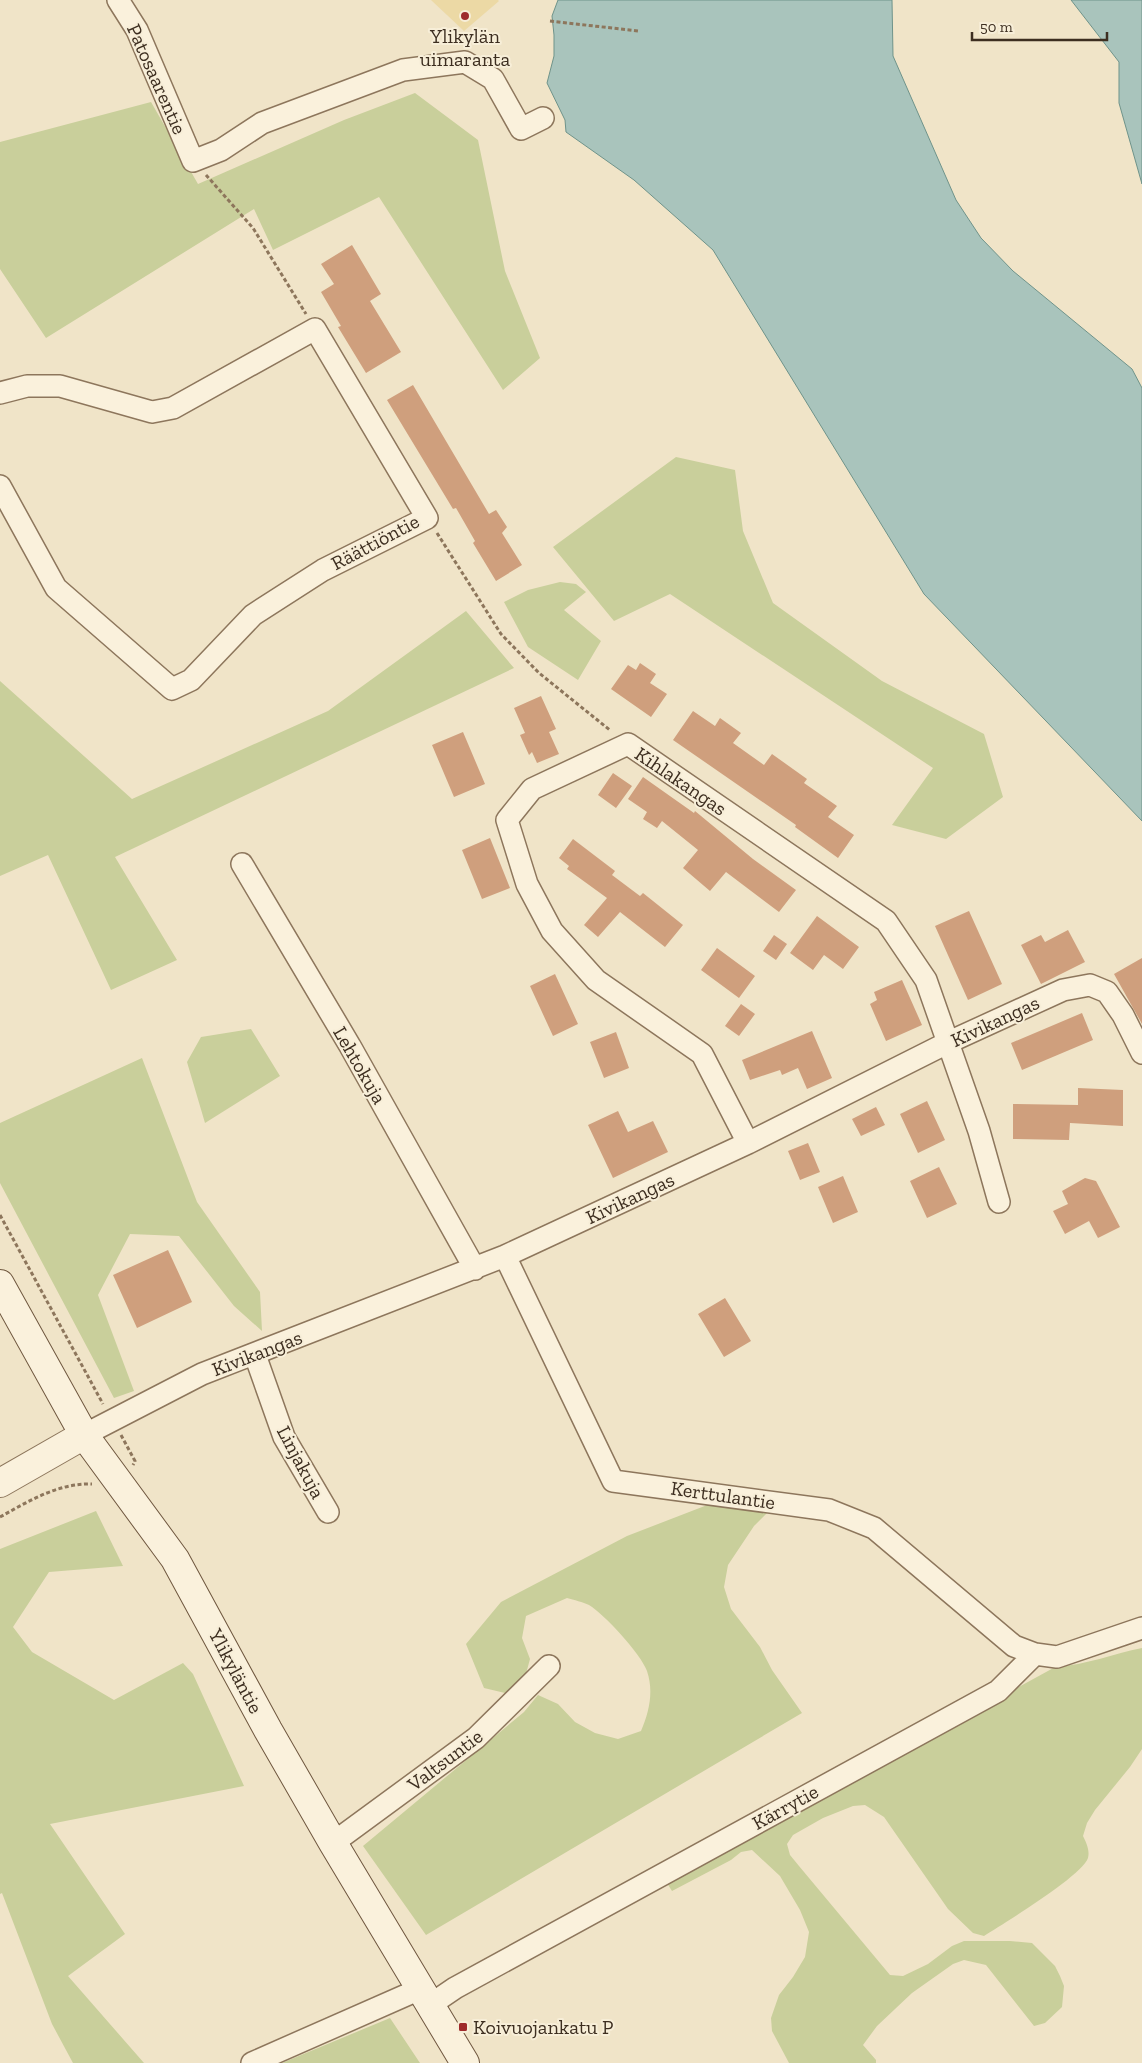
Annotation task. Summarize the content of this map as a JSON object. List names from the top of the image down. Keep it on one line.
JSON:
{"streets":{"main road":["Ylikyläntie"],"street":["Patosaarentie","Räättiöntie","Kihlakangas","Kivikangas","Lehtokuja","Linjakuja","Kerttulantie","Valtsuntie","Kärrytie"]},"crossings":[["Kihlakangas","Kivikangas"],["Kivikangas","Lehtokuja"],["Kivikangas","Linjakuja"],["Kivikangas","Kerttulantie"],["Kivikangas","Ylikyläntie"],["Kerttulantie","Kärrytie"],["Ylikyläntie","Valtsuntie"],["Ylikyläntie","Kärrytie"]],"places":{"other":["Ylikylän uimaranta"],"transit":["Koivuojankatu P"]},"scale_bar":"50 m"}
